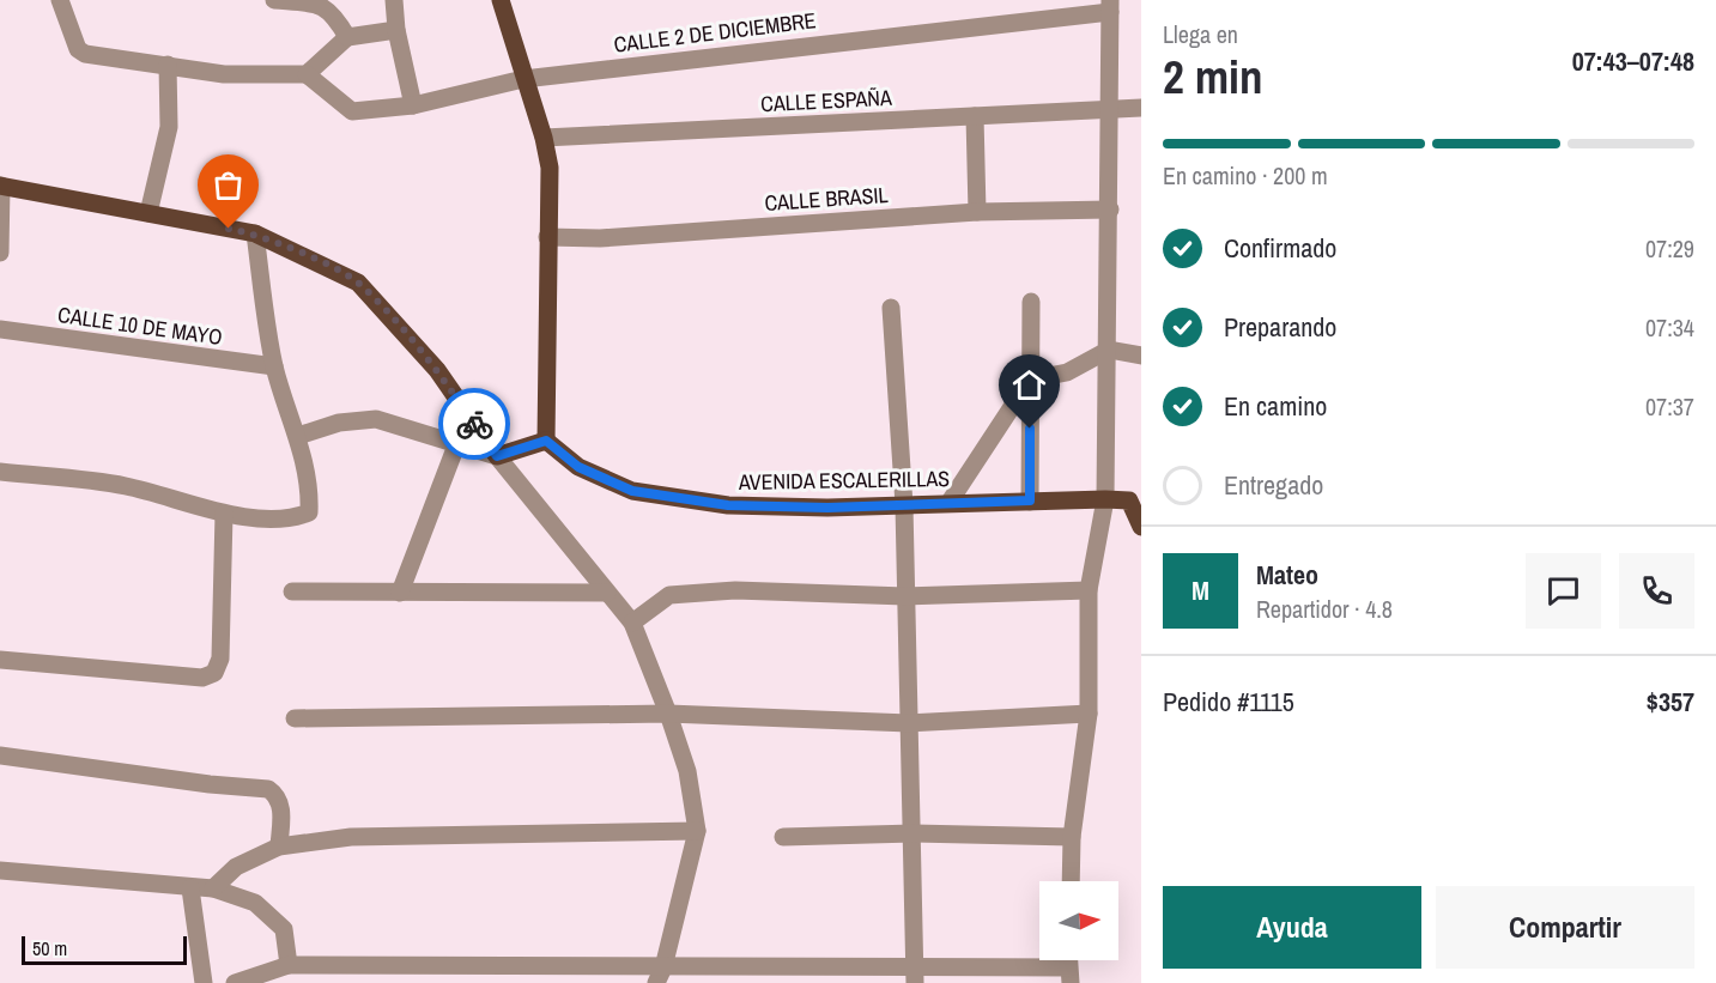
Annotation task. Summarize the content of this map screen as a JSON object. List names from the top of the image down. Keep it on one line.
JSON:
{"streets":{"main road":["AVENIDA ESCALERILLAS"],"street":["CALLE 2 DE DICIEMBRE","CALLE ESPAÑA","CALLE BRASIL","CALLE 10 DE MAYO"]},"scale_bar":"50 m","north":"right","page":{"heading":["2 min","Llega en","07:43–07:48"],"panel":["Mateo","Repartidor · 4.8","Pedido #1115","$357"],"bar":"En camino · 200 m","list":[["Confirmado","07:29"],["Preparando","07:34"],["En camino","07:37"],"Entregado"],"round":"M","buttons":["Ayuda","Compartir"],"scale":"50 m"}}
